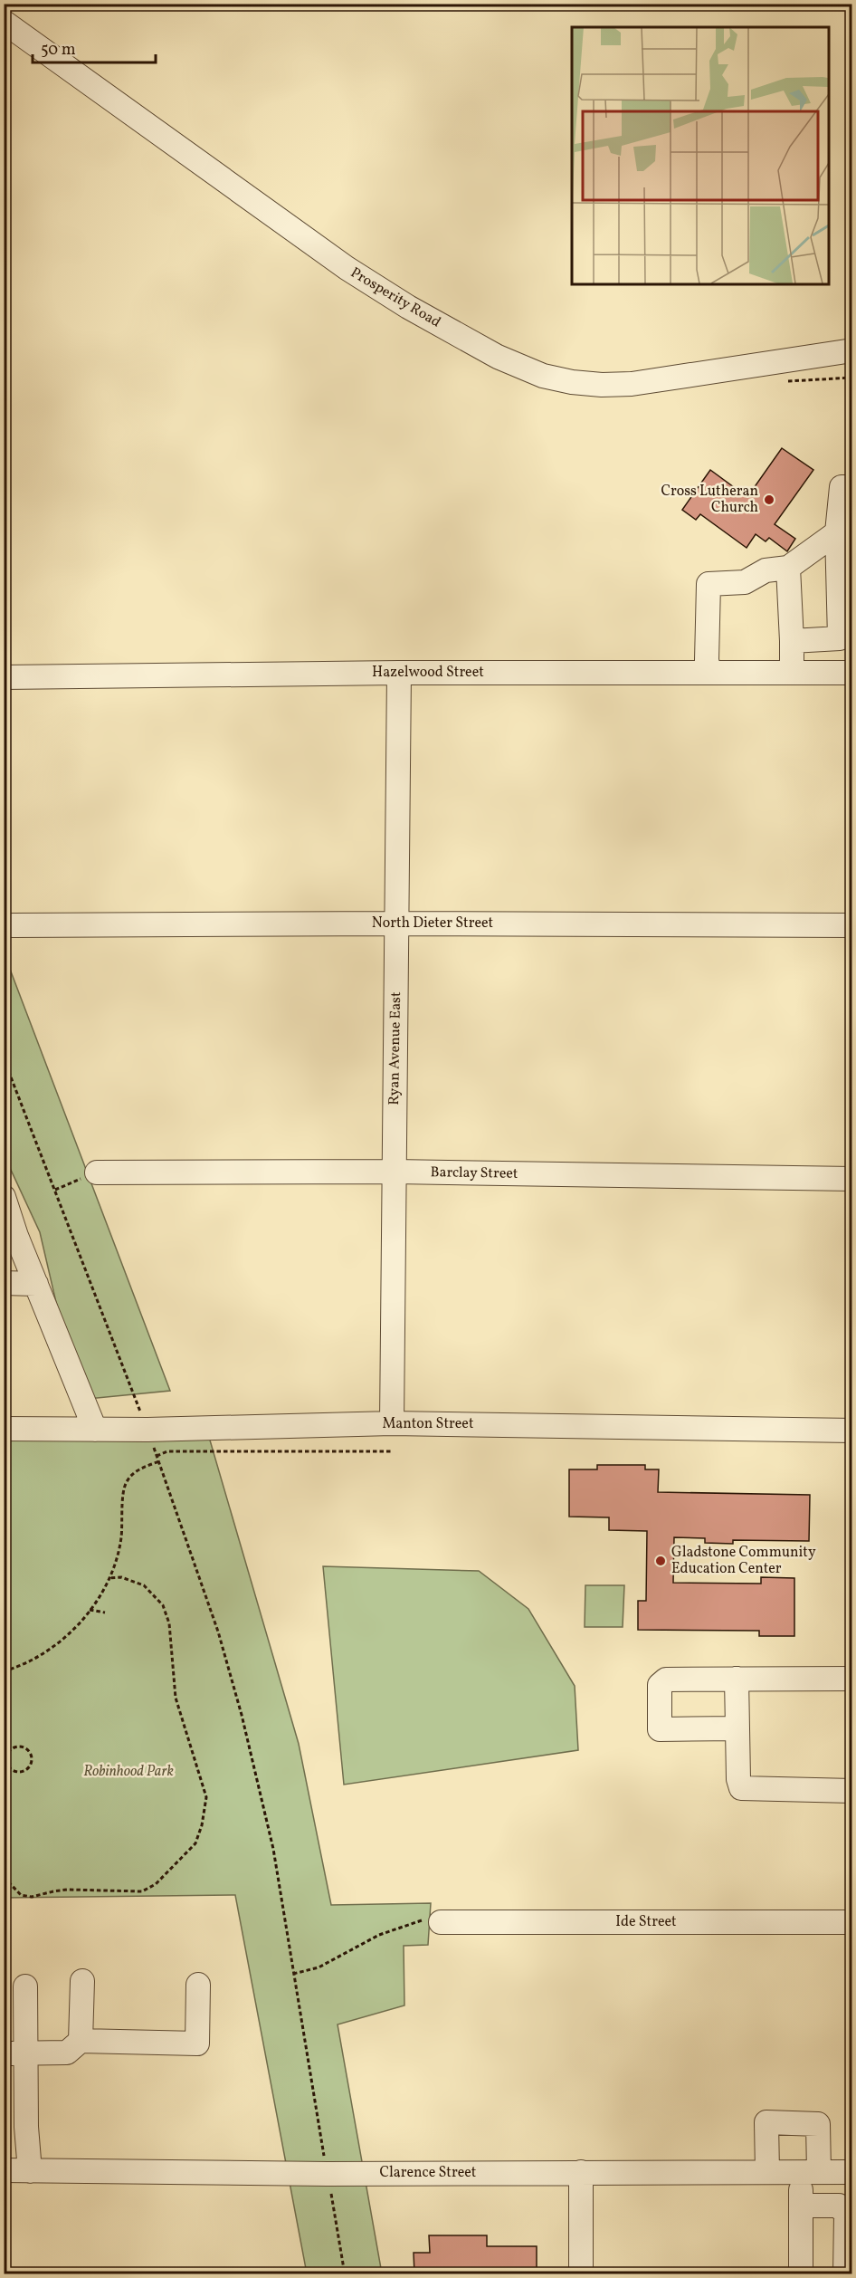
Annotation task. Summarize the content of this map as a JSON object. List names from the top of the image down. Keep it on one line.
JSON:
{"streets":{"street":["Prosperity Road","Hazelwood Street","North Dieter Street","Ryan Avenue East","Barclay Street","Manton Street","Ide Street","Clarence Street"]},"crossings":[["Hazelwood Street","Ryan Avenue East"],["North Dieter Street","Ryan Avenue East"],["Ryan Avenue East","Barclay Street"],["Ryan Avenue East","Manton Street"]],"parks":["Robinhood Park"],"places":["Cross Lutheran Church","Gladstone Community Education Center"],"scale_bar":"50 m"}
